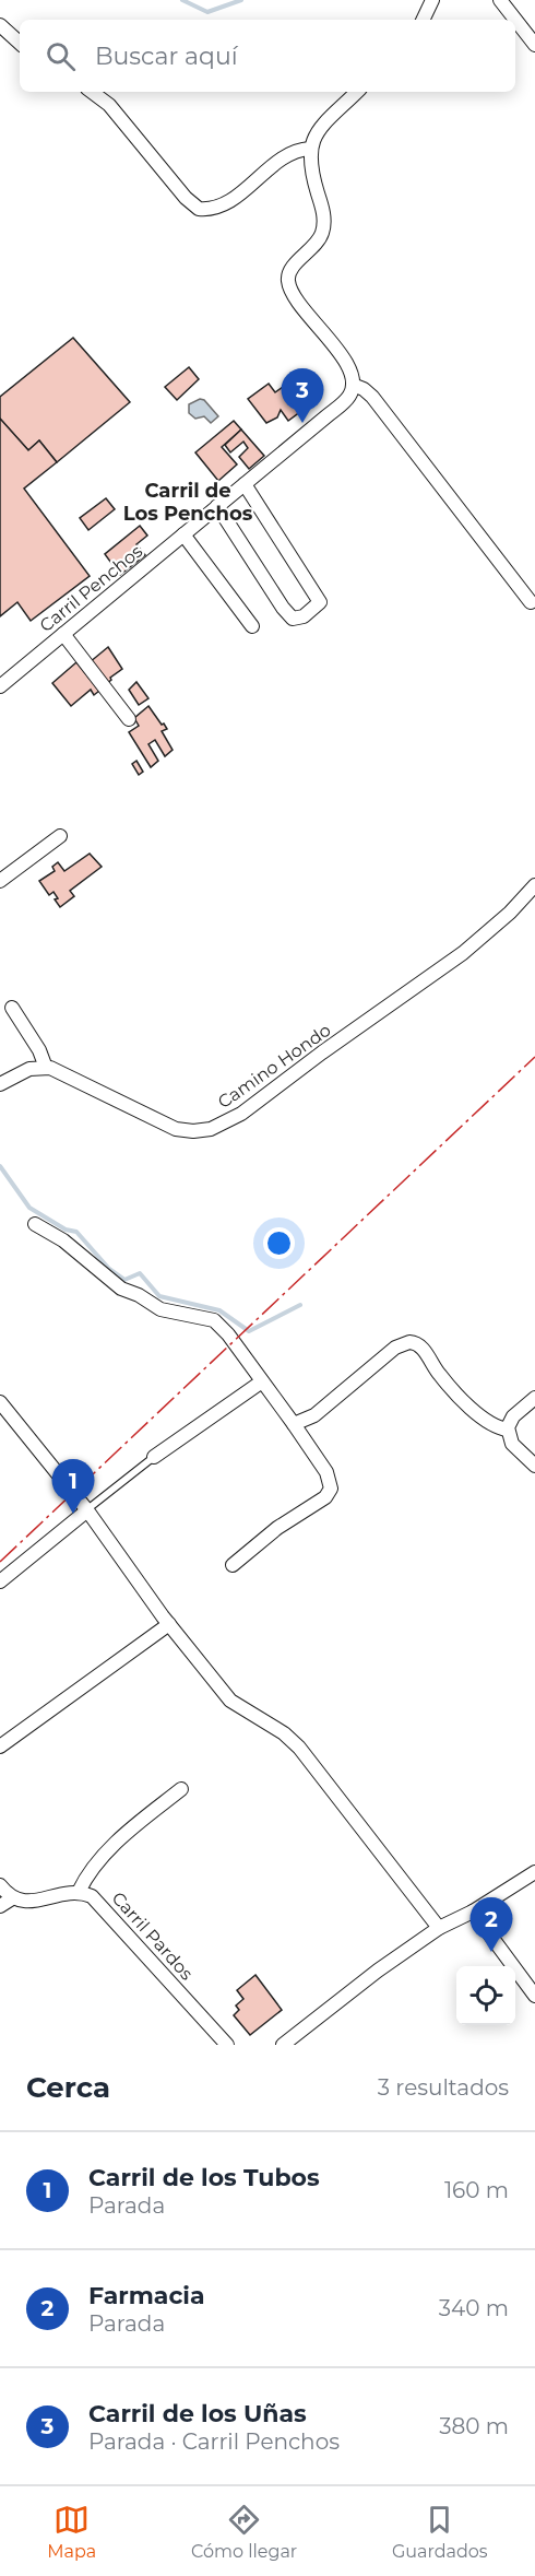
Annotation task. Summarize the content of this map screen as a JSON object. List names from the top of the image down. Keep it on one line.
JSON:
{"streets":{"street":["Carril Penchos","Camino Hondo","Carril Pardos"]},"districts":["Carril de Los Penchos"],"page":{"search":"Buscar aquí","pins":["3","1","2"],"heading":["Cerca","3 resultados"],"list":[{"mark":"1","name":"Carril de los Tubos","note":"Parada","value":"160 m"},{"mark":"2","name":"Farmacia","note":"Parada","value":"340 m"},{"mark":"3","name":"Carril de los Uñas","note":"Parada · Carril Penchos","value":"380 m"}],"nav":["Mapa","Cómo llegar","Guardados"]}}
